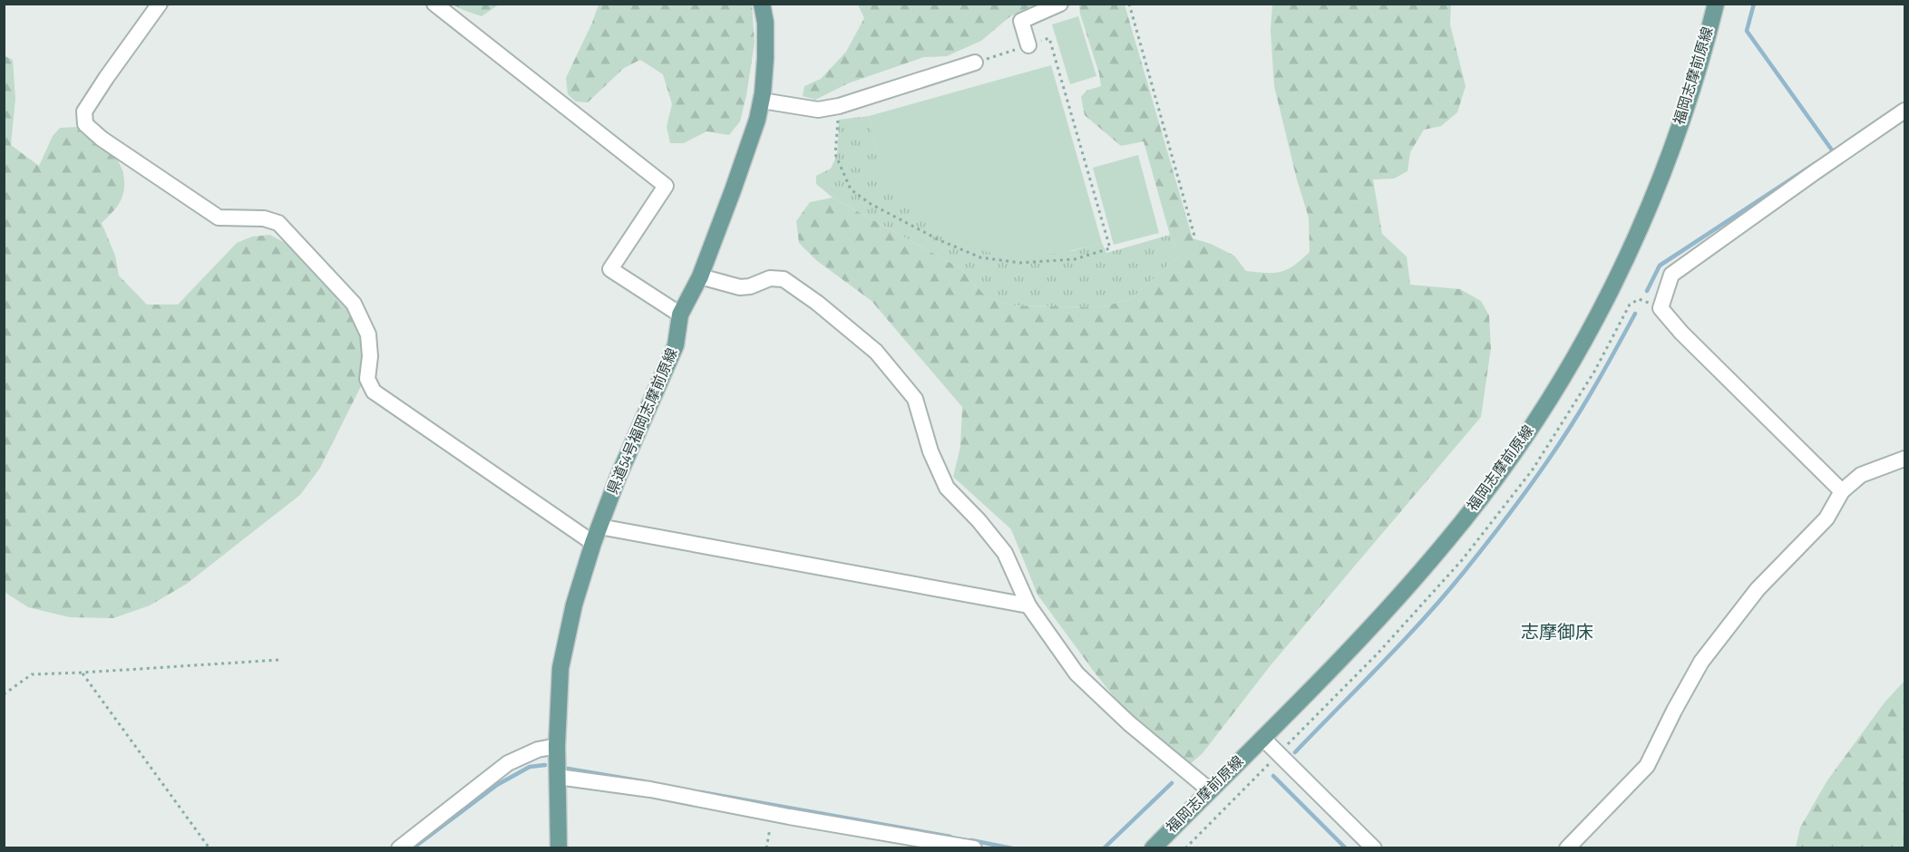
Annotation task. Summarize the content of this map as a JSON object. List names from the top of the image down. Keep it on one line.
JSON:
{"streets":{"main road":["福岡志摩前原線","県道54号福岡志摩前原線"]},"districts":["志摩御床"]}
